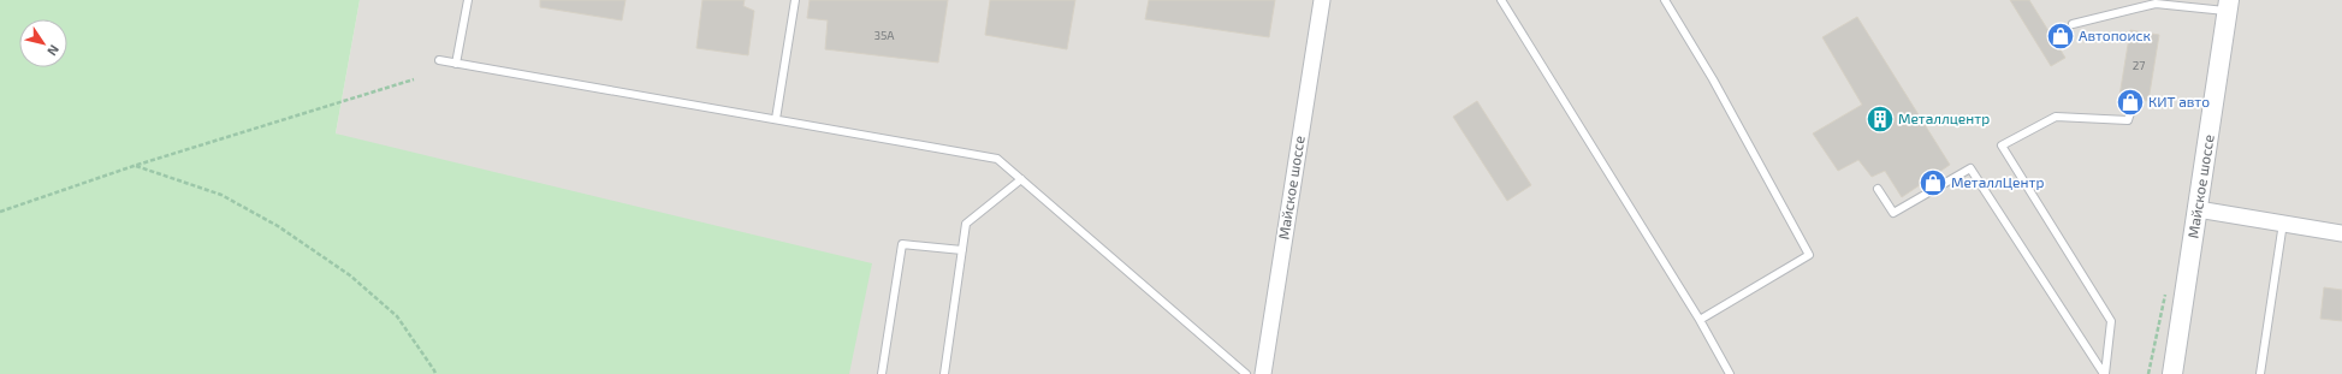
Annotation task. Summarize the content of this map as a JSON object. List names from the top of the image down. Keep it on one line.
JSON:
{"streets":{"street":["Майское шоссе"]},"places":{"shop":["Автопоиск","КИТ авто","МеталлЦентр"],"building":["Металлцентр"]},"house_numbers":["35А","27"],"north":"bottom right"}
